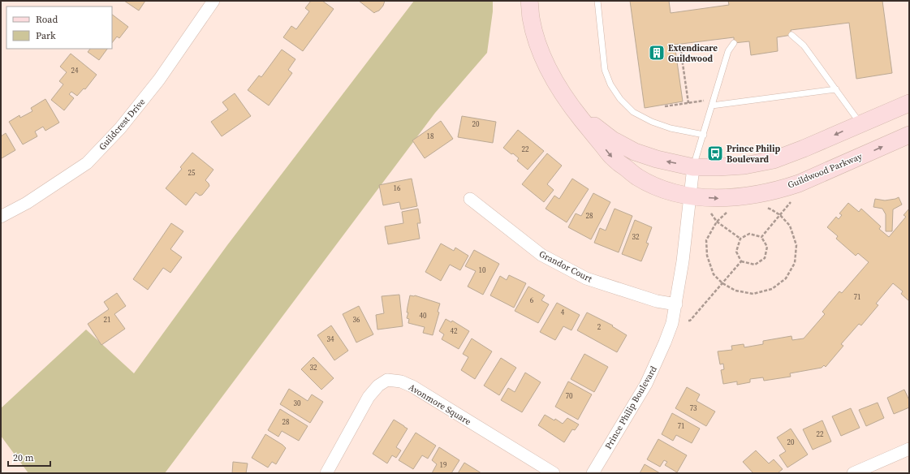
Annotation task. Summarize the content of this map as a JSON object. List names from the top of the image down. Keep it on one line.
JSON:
{"streets":{"street":["Guildcrest Drive","Guildwood Parkway","Grandor Court","Avonmore Square","Prince Philip Boulevard"]},"crossings":[["Guildwood Parkway","Prince Philip Boulevard"],["Grandor Court","Prince Philip Boulevard"]],"places":{"building":["Extendicare Guildwood"],"bus stop":["Prince Philip Boulevard"]},"house_numbers":["24","20","18","22","25","16","28","32","10","71","6","4","40","21","36","2","42","34","32","70","30","73","28","71","22","20","19"],"legend":["Road","Park"],"scale_bar":"20 m"}
